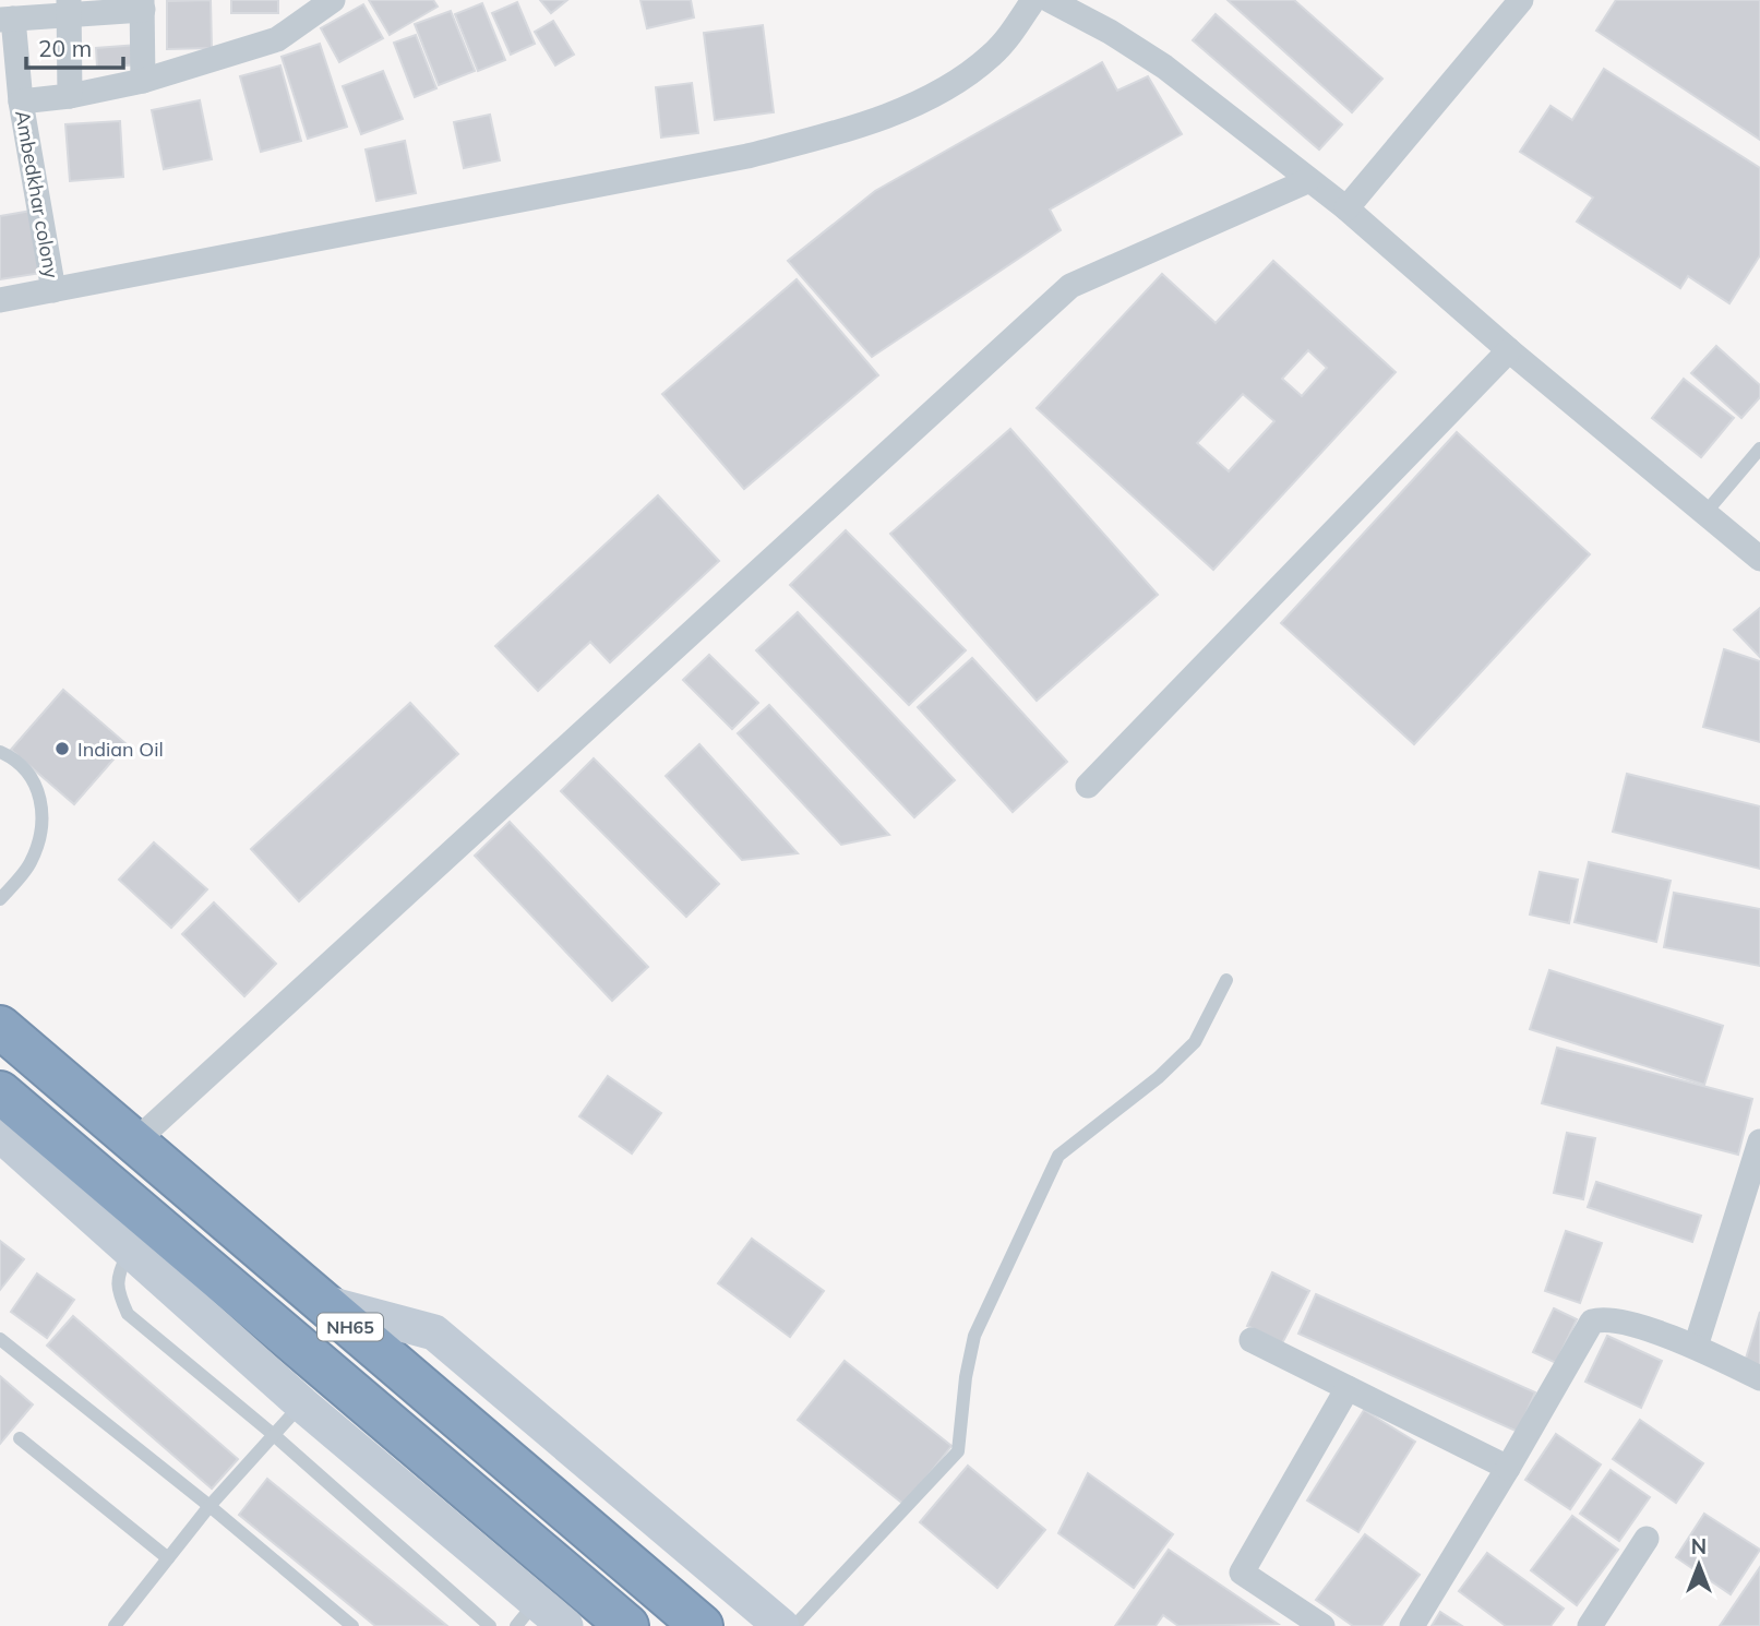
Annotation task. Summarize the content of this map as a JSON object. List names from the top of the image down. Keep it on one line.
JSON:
{"streets":{"highway":["NH65"],"street":["Ambedkhar colony"]},"places":["Indian Oil"],"scale_bar":"20 m","north":"top"}
